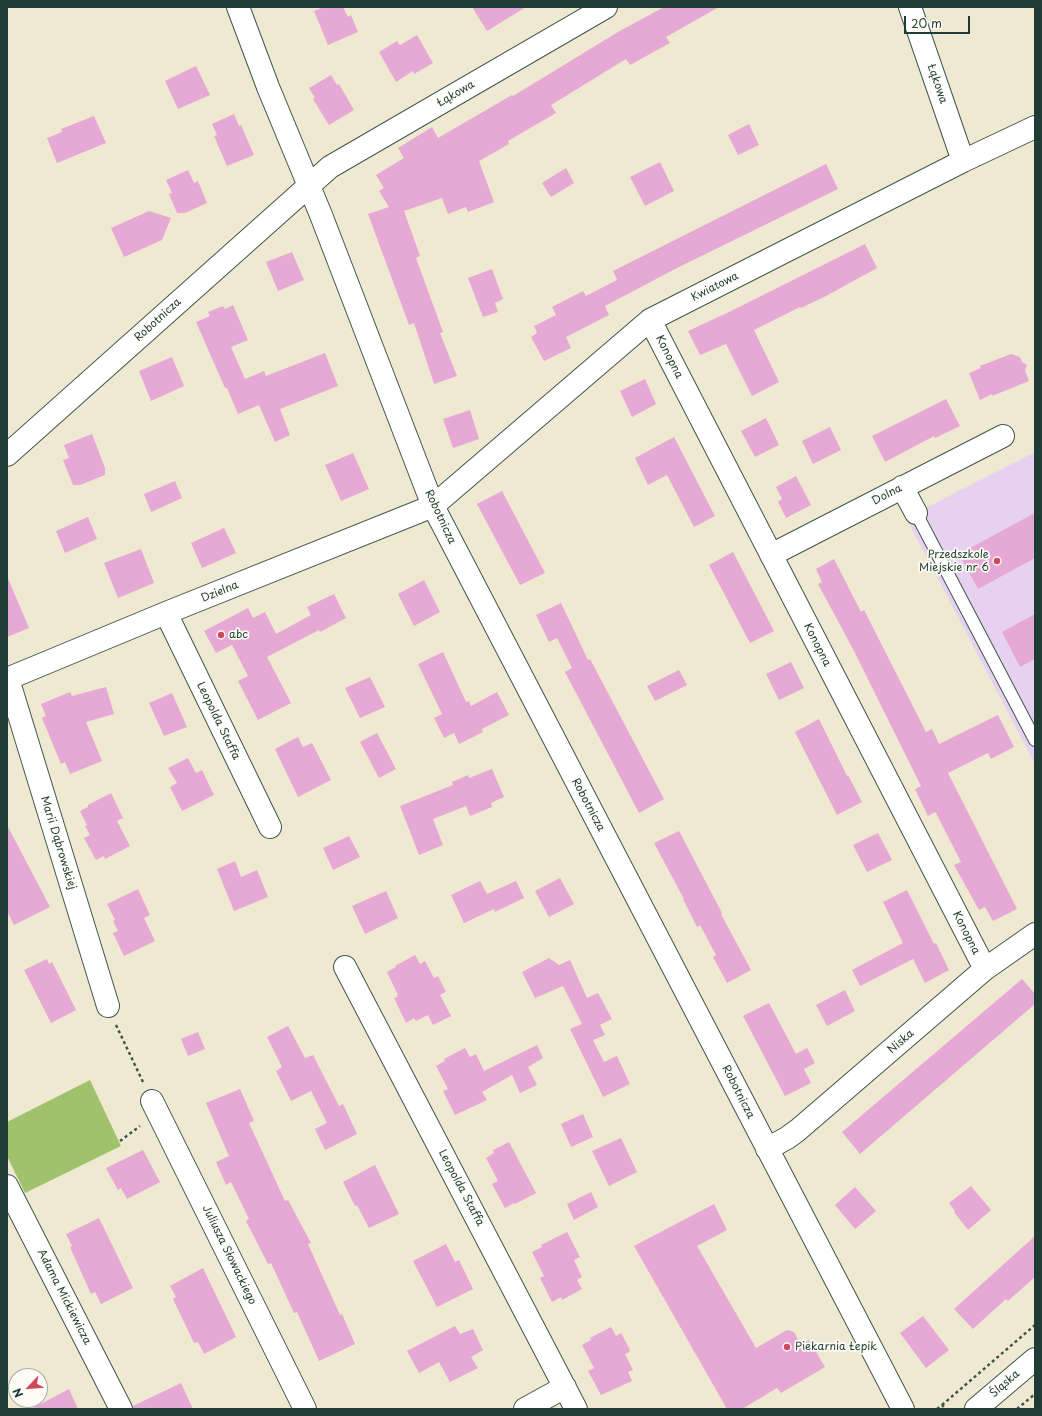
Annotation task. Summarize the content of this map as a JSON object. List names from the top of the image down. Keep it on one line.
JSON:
{"streets":{"street":["Łąkowa","Kwiatowa","Robotnicza","Konopna","Dolna","Dzielna","Leopolda Staffa","Marii Dąbrowskiej","Niska","Juliusza Słowackiego","Adama Mickiewicza","Śląska"]},"crossings":[["Łąkowa","Kwiatowa"],["Łąkowa","Robotnicza"],["Kwiatowa","Robotnicza"],["Kwiatowa","Konopna"],["Kwiatowa","Dzielna"],["Robotnicza","Dzielna"],["Robotnicza","Niska"],["Konopna","Dolna"],["Konopna","Niska"],["Dzielna","Leopolda Staffa"],["Dzielna","Marii Dąbrowskiej"]],"places":["Przedszkole Miejskie nr 6","abc","Piekarnia Łepik"],"scale_bar":"20 m","north":"bottom left"}
